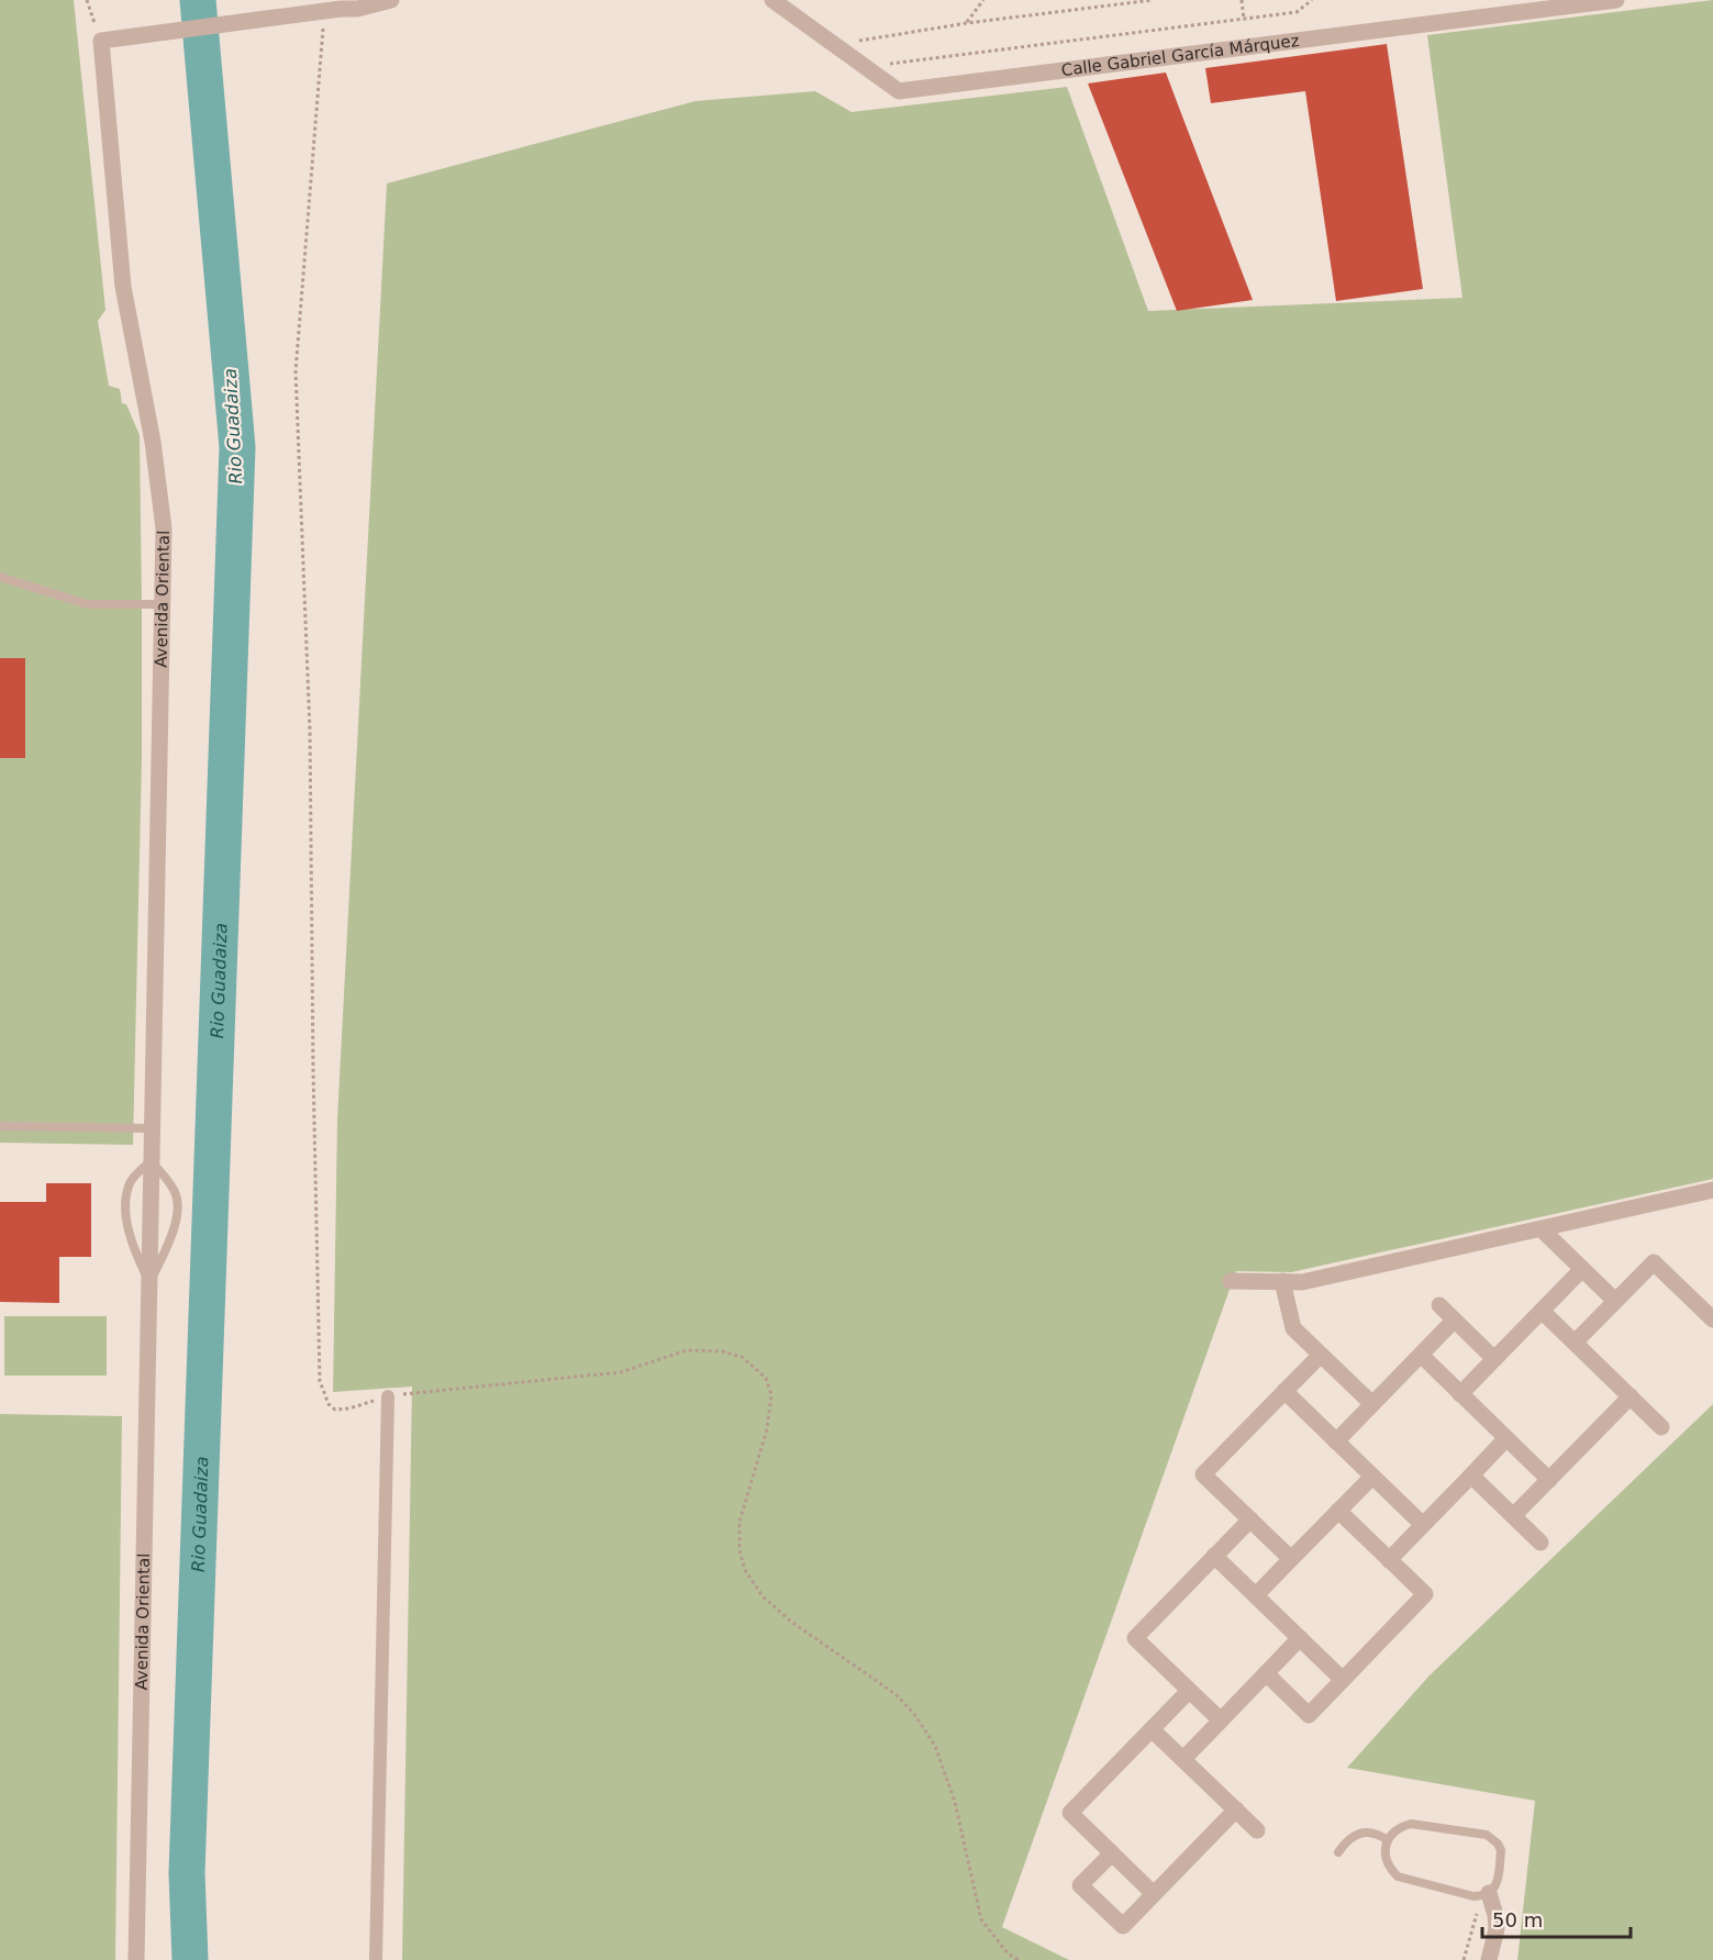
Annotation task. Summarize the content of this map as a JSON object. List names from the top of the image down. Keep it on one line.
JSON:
{"streets":{"street":["Calle Gabriel García Márquez","Avenida Oriental"]},"water":["Rio Guadaiza"],"scale_bar":"50 m"}
